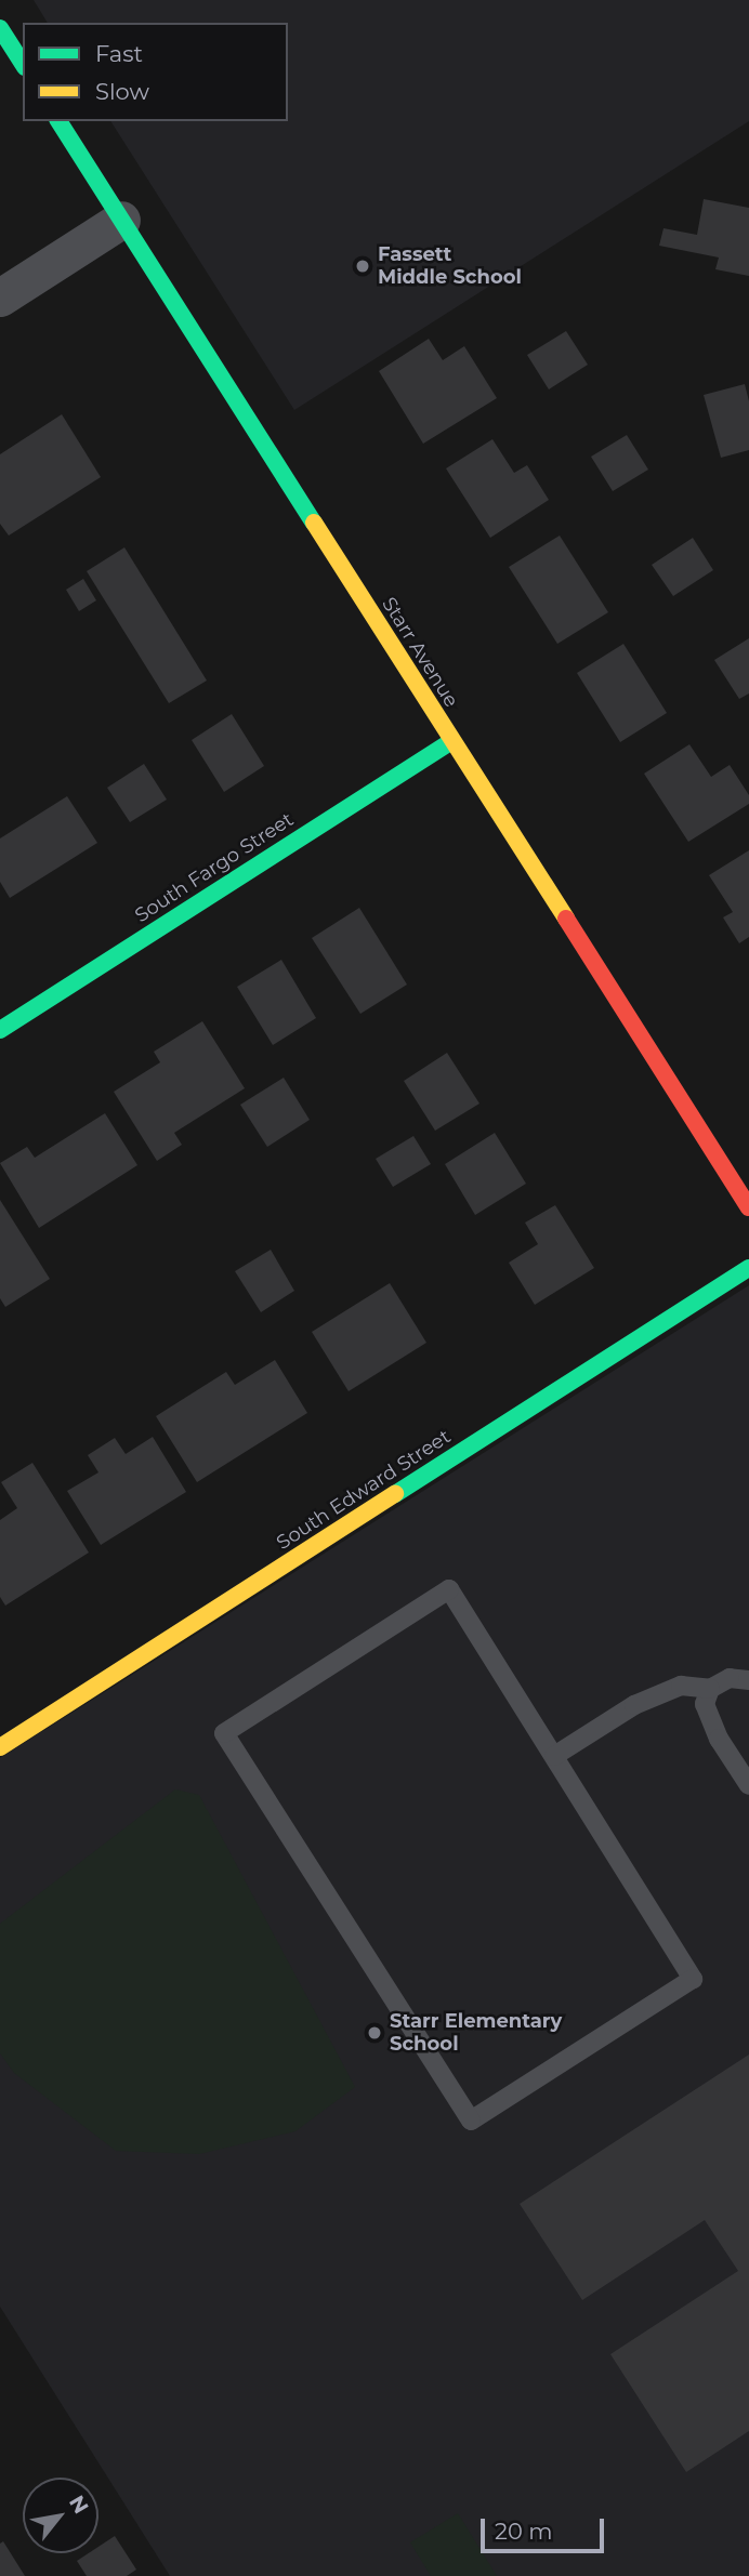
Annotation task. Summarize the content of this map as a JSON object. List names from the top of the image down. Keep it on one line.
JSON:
{"streets":{"street":["Starr Avenue","South Fargo Street","South Edward Street"]},"crossings":[["Starr Avenue","South Fargo Street"]],"places":["Fassett Middle School","Starr Elementary School"],"legend":["Fast","Slow"],"scale_bar":"20 m","north":"top right"}
